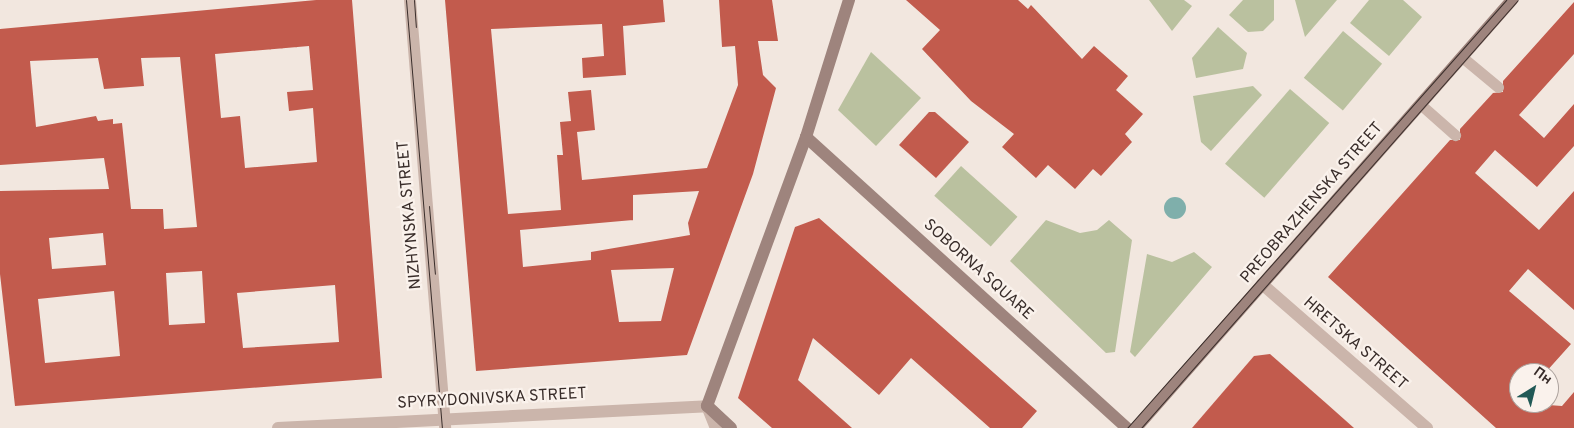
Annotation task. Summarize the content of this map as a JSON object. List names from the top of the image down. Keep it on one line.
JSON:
{"streets":{"street":["PREOBRAZHENSKA STREET","NIZHYNSKA STREET","SOBORNA SQUARE","HRETSKA STREET","SPYRYDONIVSKA STREET"]},"crossings":[["PREOBRAZHENSKA STREET","HRETSKA STREET"],["NIZHYNSKA STREET","SPYRYDONIVSKA STREET"]],"north":"top right"}
